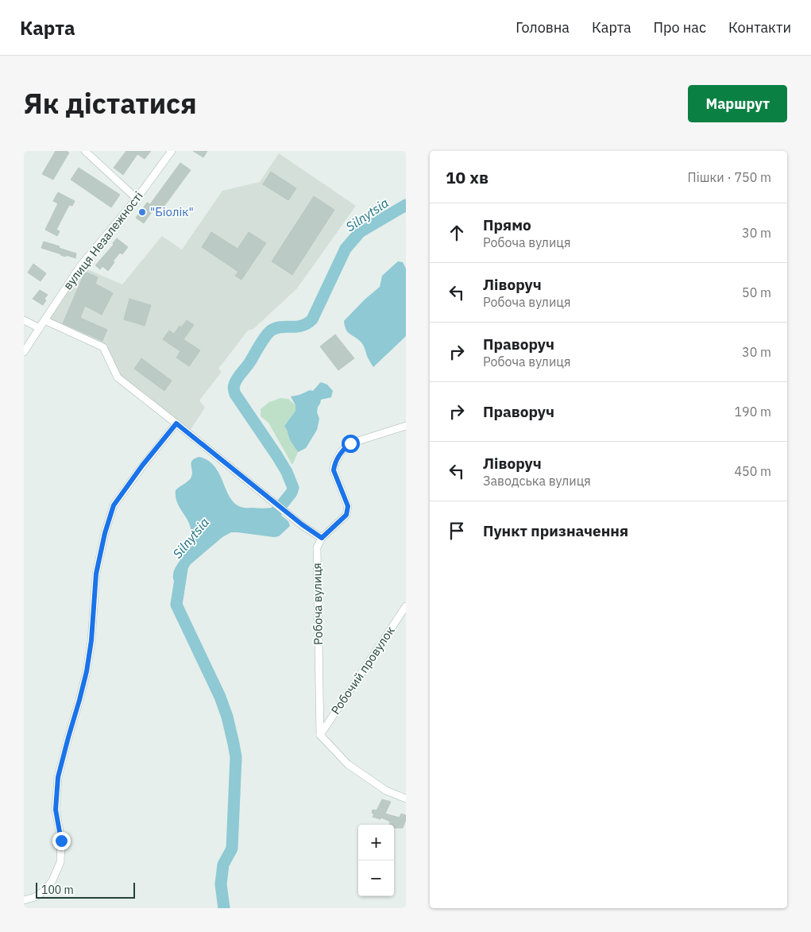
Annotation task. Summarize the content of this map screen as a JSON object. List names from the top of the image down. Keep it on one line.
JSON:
{"streets":{"street":["вулиця Незалежності","Робоча вулиця","Робочий провулок"]},"crossings":[["Робоча вулиця","Робочий провулок"]],"water":["Silnytsia"],"places":["\"Біолік\""],"scale_bar":"100 m","page":{"header":"Карта","nav":["Головна","Карта","Про нас","Контакти"],"title":"Як дістатися","buttons":"Маршрут","heading":["10 хв","Пішки · 750 m"],"list":[["Прямо","Робоча вулиця","30 m"],["Ліворуч","Робоча вулиця","50 m"],["Праворуч","Робоча вулиця","30 m"],["Праворуч","190 m"],["Ліворуч","Заводська вулиця","450 m"],"Пункт призначення"],"map_buttons":["+","−"],"scale":"100 m"}}
